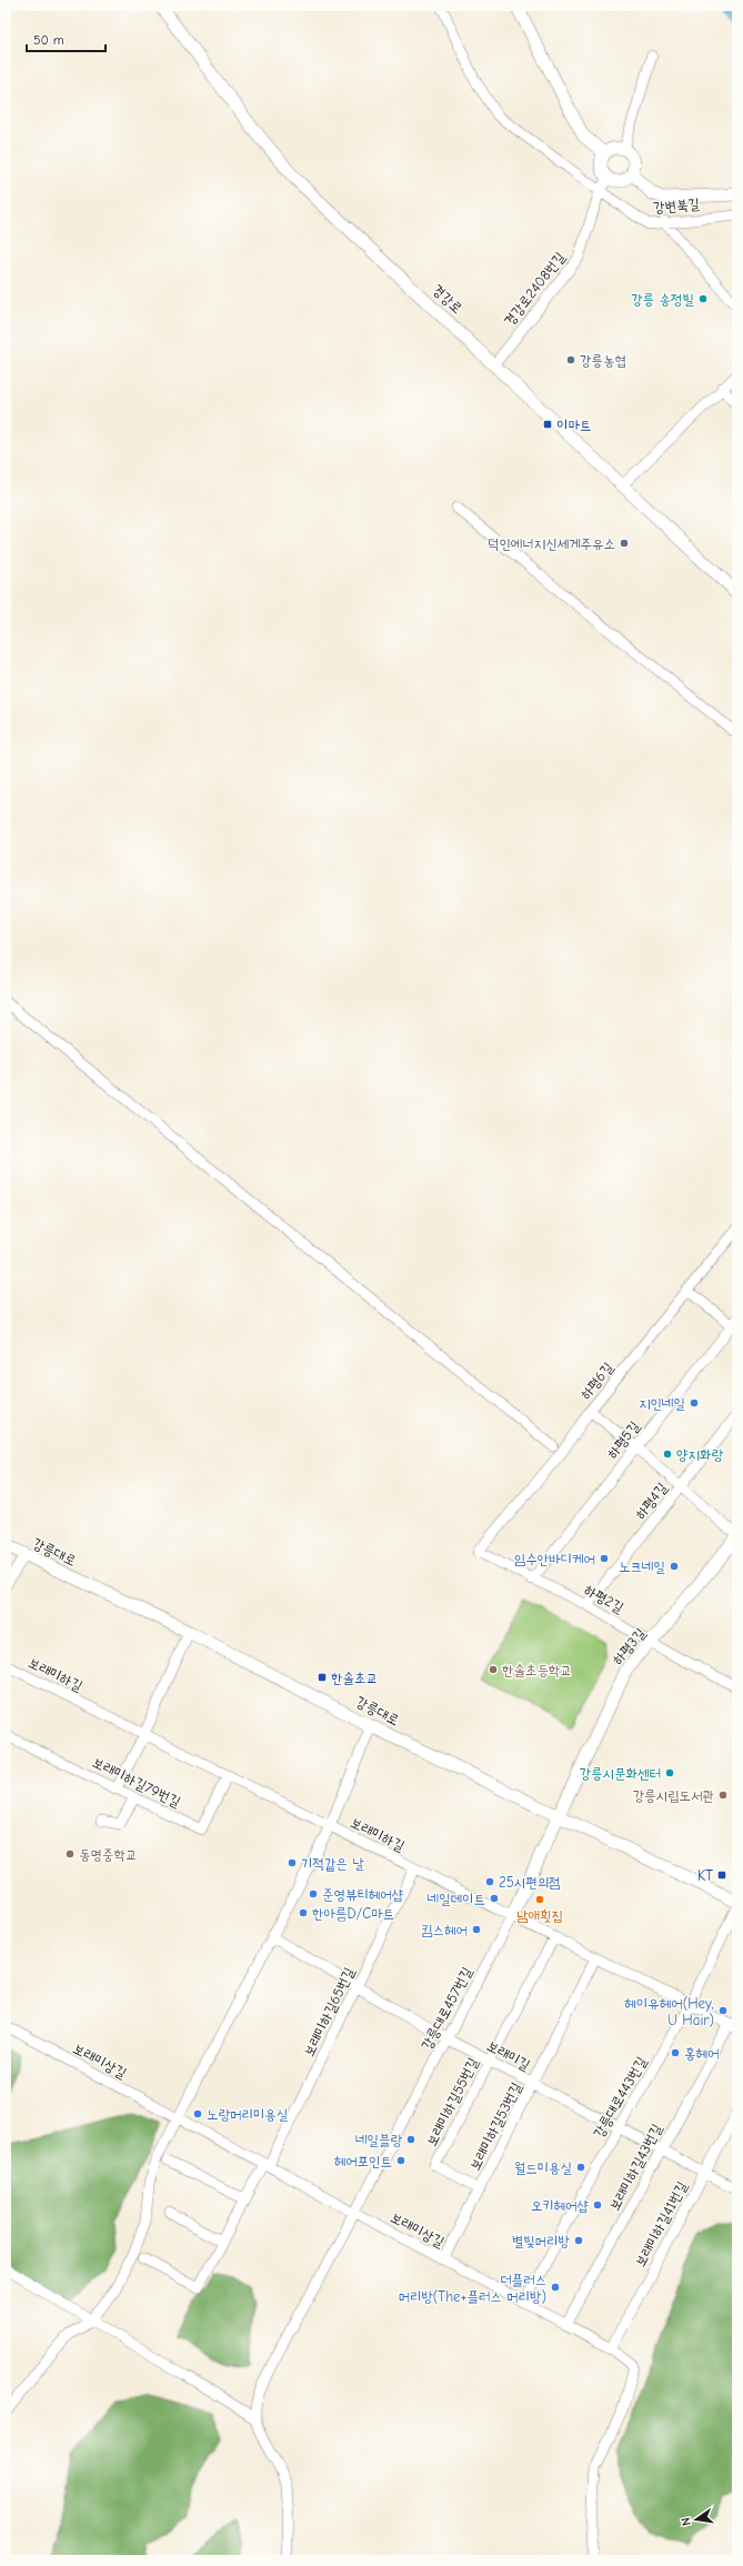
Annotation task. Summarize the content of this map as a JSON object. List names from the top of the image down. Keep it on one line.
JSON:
{"streets":{"street":["강변북길","경강로2408번길","경강로","하평6길","하평5길","하평4길","강릉대로","하평2길","하평3길","보래미하길","보래미하길79번길","강릉대로457번길","보래미하길65번길","보래미길","보래미상길","강릉대로443번길","보래미하길55번길","보래미하길53번길","보래미하길43번길","보래미하길41번길"]},"crossings":[["강변북길","경강로2408번길"],["경강로2408번길","경강로"],["하평6길","하평2길"],["하평5길","하평2길"],["하평4길","하평2길"],["강릉대로","하평3길"],["강릉대로","강릉대로457번길"],["하평2길","하평3길"],["하평3길","강릉대로457번길"],["보래미하길","보래미하길79번길"],["보래미하길","강릉대로457번길"],["보래미하길","보래미하길65번길"],["보래미하길","강릉대로443번길"],["보래미하길","보래미하길55번길"],["보래미하길","보래미하길53번길"],["보래미하길","보래미하길43번길"],["강릉대로457번길","보래미길"],["강릉대로457번길","보래미상길"],["보래미하길65번길","보래미길"],["보래미하길65번길","보래미상길"],["보래미길","강릉대로443번길"],["보래미길","보래미하길55번길"],["보래미길","보래미하길53번길"],["보래미길","보래미하길43번길"],["보래미길","보래미하길41번길"],["보래미상길","강릉대로443번길"],["보래미상길","보래미하길53번길"],["보래미상길","보래미하길43번길"],["보래미상길","보래미하길41번길"],["보래미하길55번길","보래미하길53번길"]],"places":{"other":["강릉 송정빌","강릉농협","덕인에너지신세게주유소","지인네일","양지화랑","임수안바디케어","노크네일","한솔초등학교","강릉시문화센터","강릉시립도서관","동명중학교","기적같은 날","25시편의점","준영뷰티헤어샵","네일데이트","남애횟집","한아름D/C마트","킴스헤어","헤이유헤어(Hey, U Hair)","홍헤어","노랑머리미용실","네일블랑","헤어포인트","월드미용실","오키헤어샵","별빛머리방","더플러스 머리방(The+플러스 머리방)"],"transit":["이마트","한솔초교","KT"]},"scale_bar":"50 m","north":"left"}
